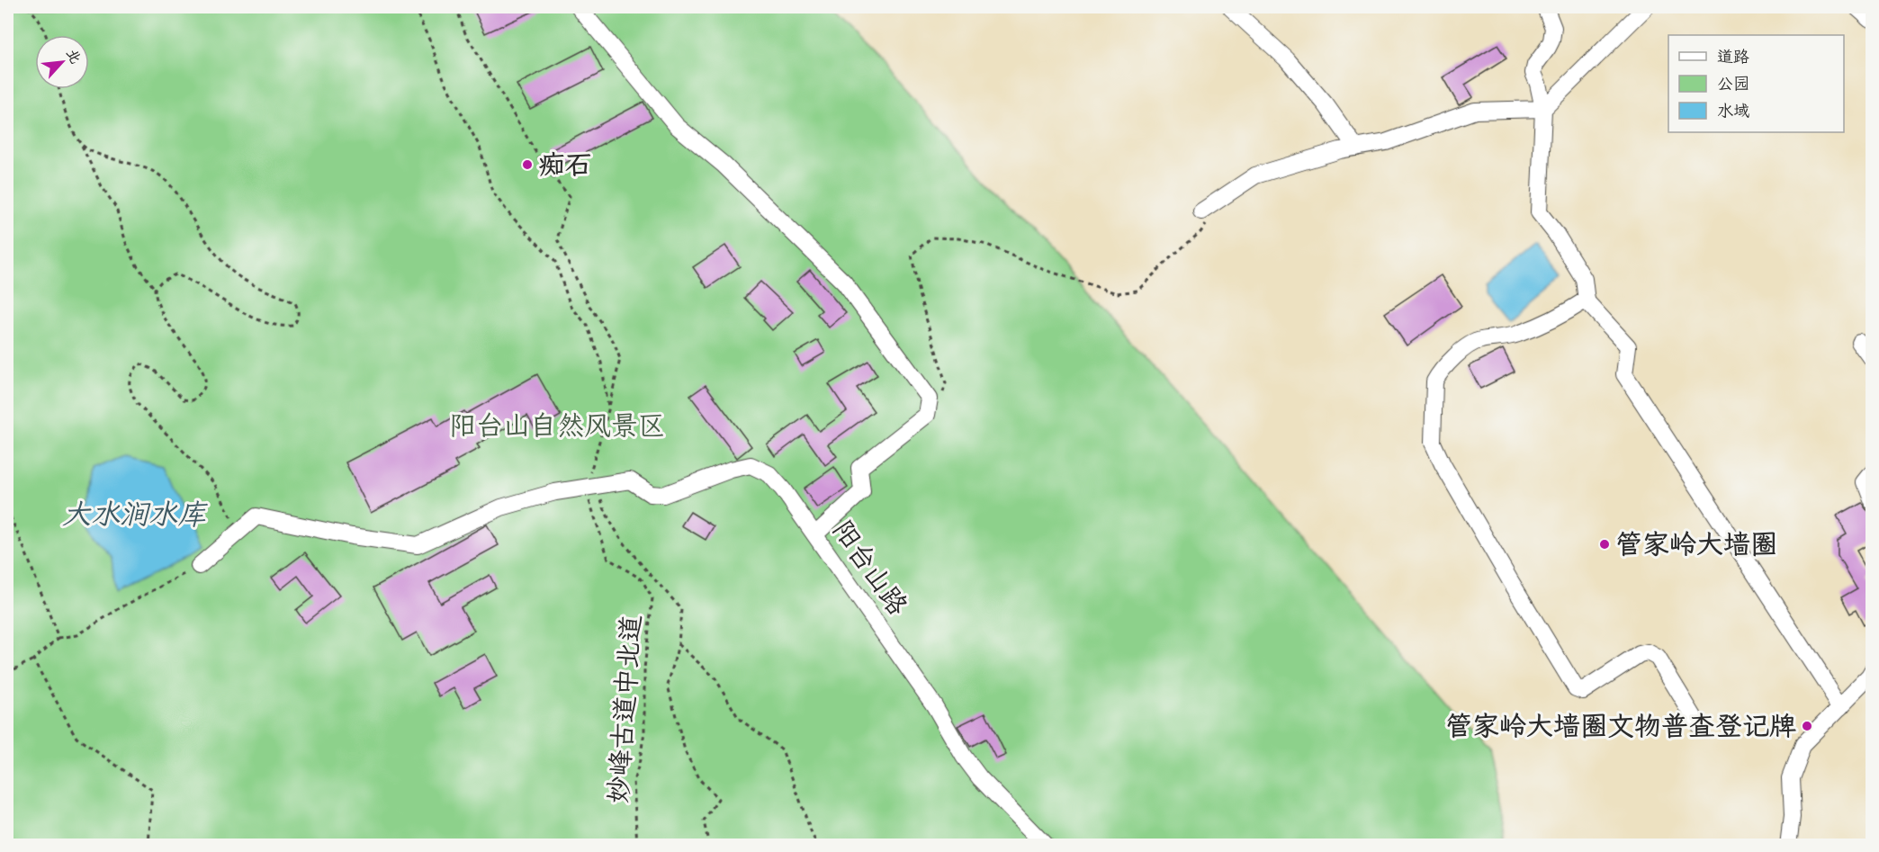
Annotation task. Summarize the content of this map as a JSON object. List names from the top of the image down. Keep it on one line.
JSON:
{"streets":{"street":["阳台山路"],"path":["妙峰古道中北道"]},"crossings":[["阳台山路","妙峰古道中北道"]],"water":["大水涧水库"],"parks":["阳台山自然风景区"],"places":["痴石","管家岭大墙圈","管家岭大墙圈文物普查登记牌"],"legend":["道路","公园","水域"],"north":"top right"}
